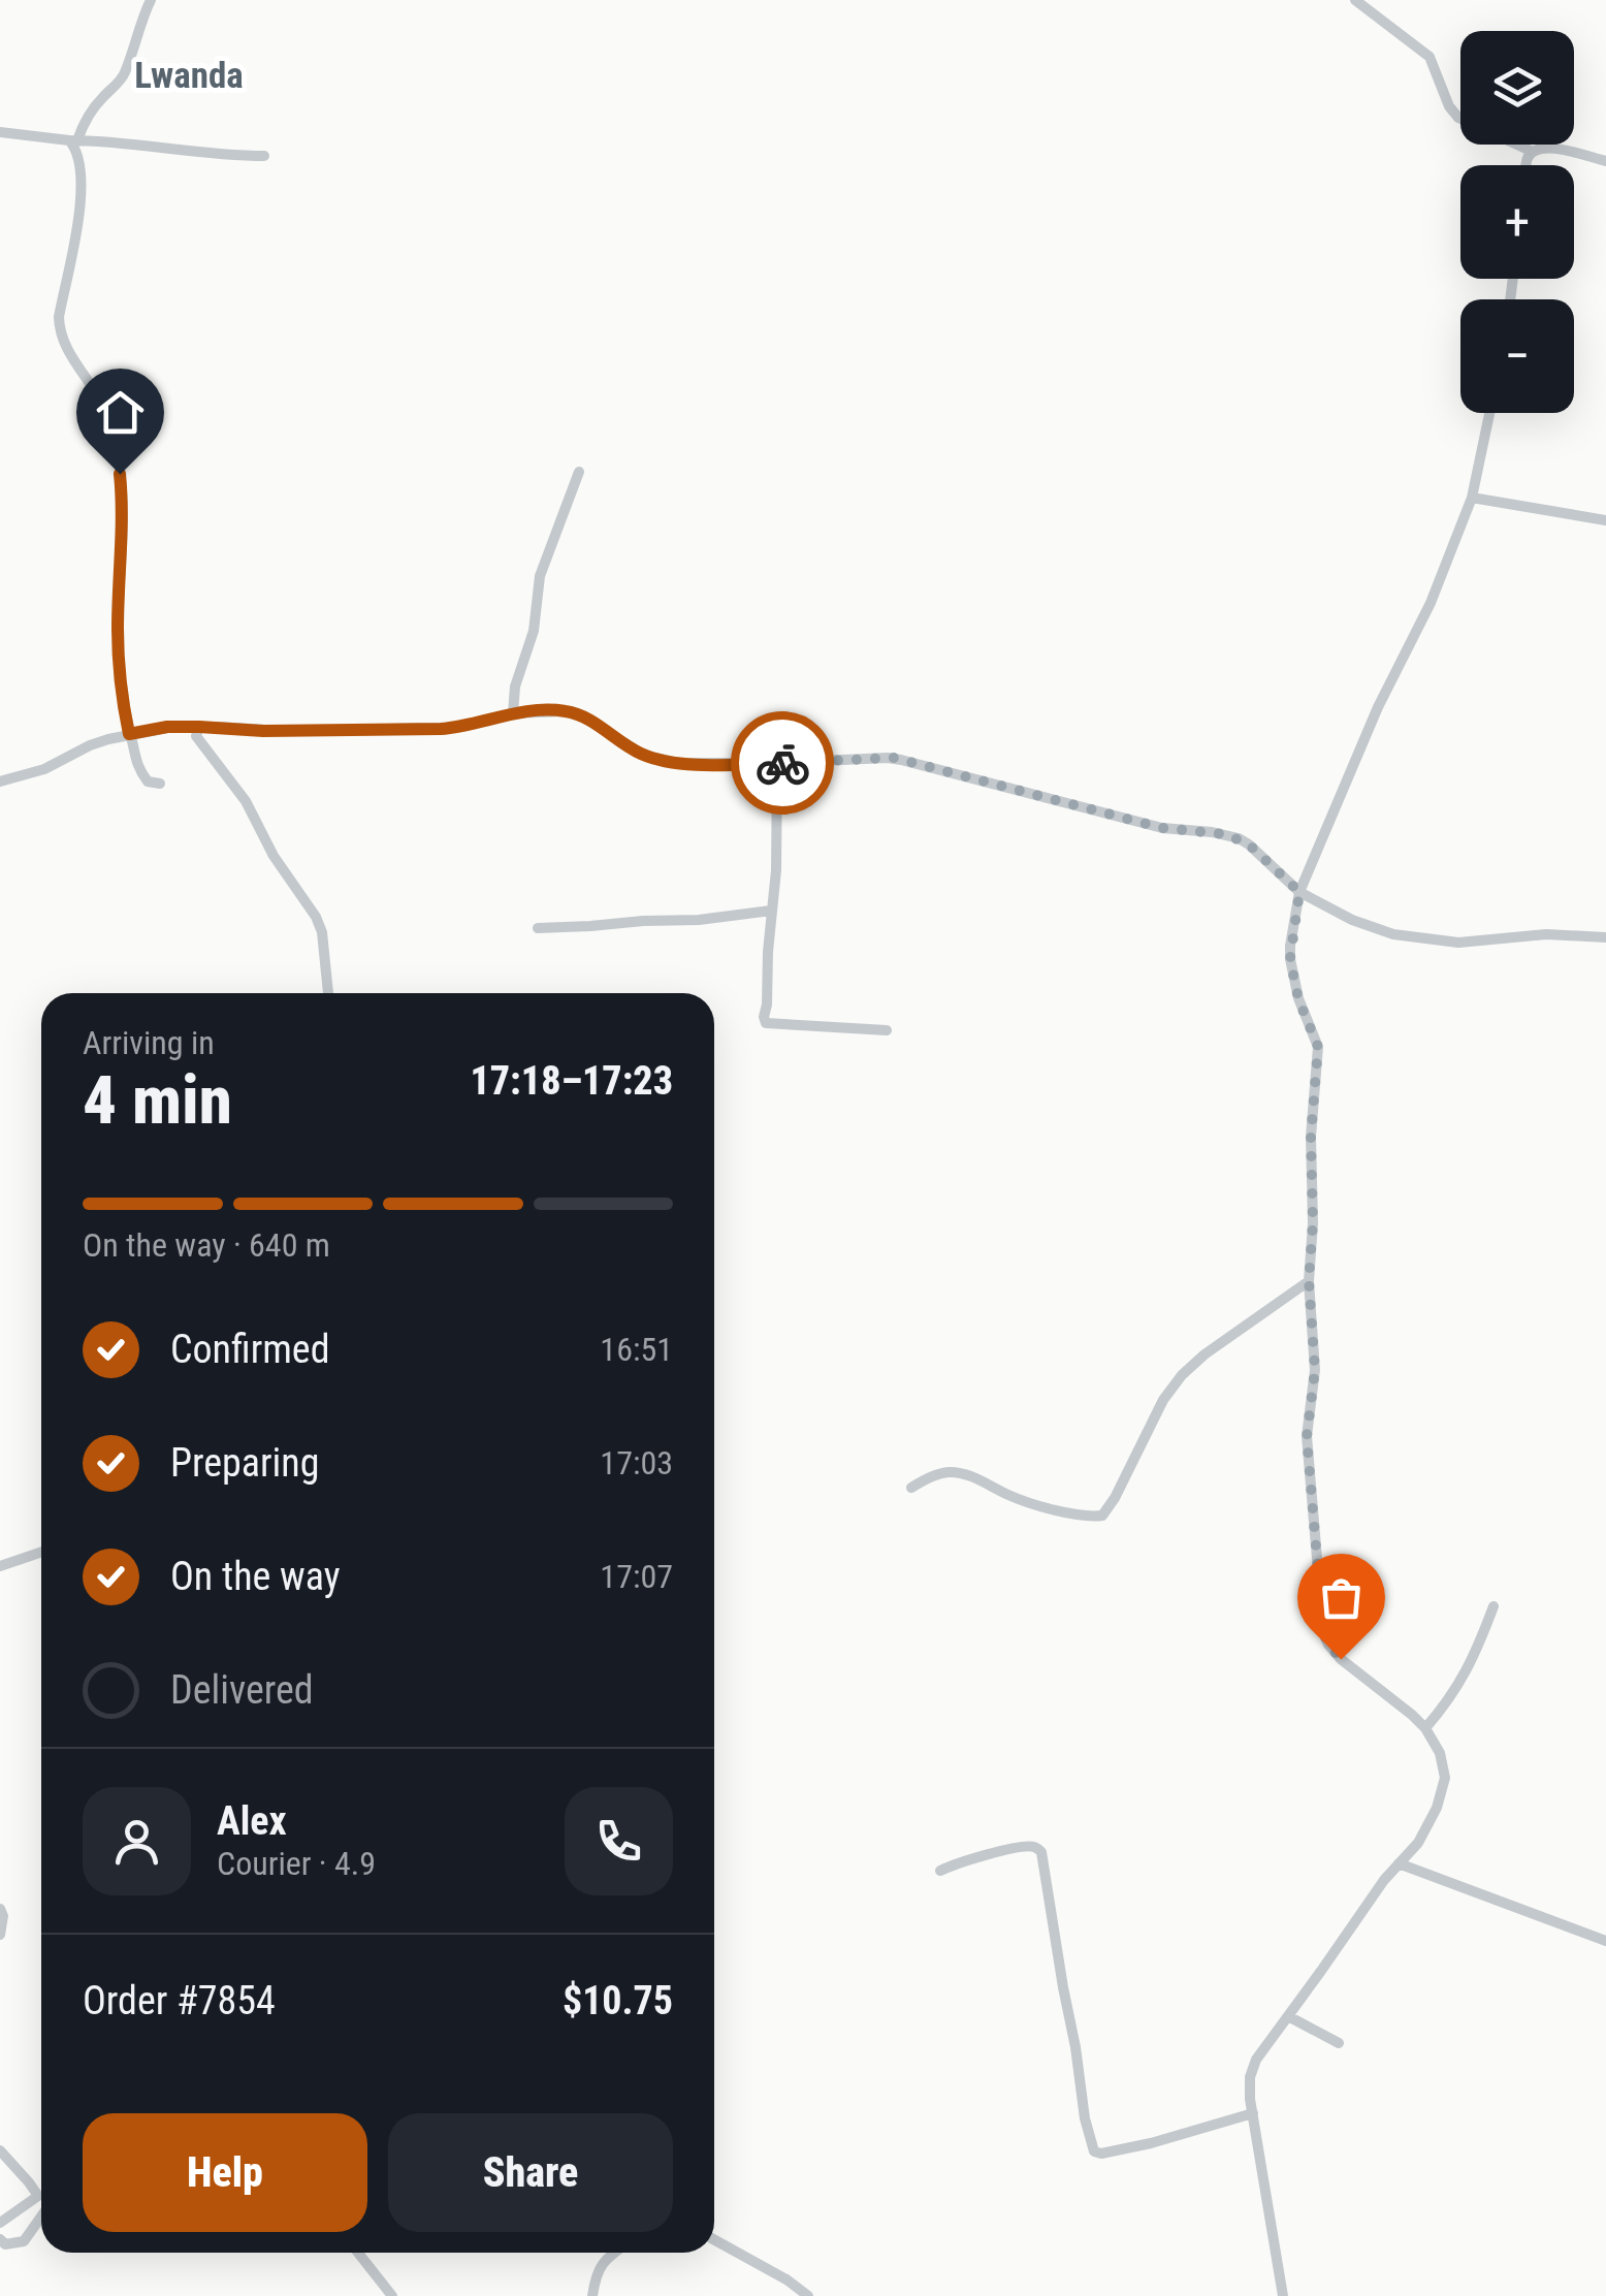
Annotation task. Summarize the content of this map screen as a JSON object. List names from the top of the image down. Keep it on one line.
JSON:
{"districts":["Lwanda"],"page":{"map_buttons":["+","−"],"heading":["4 min","Arriving in","17:18–17:23"],"panel":["Alex","Courier · 4.9","Order #7854","$10.75"],"bar":"On the way · 640 m","list":[["Confirmed","16:51"],["Preparing","17:03"],["On the way","17:07"],"Delivered"],"buttons":["Help","Share"]}}
